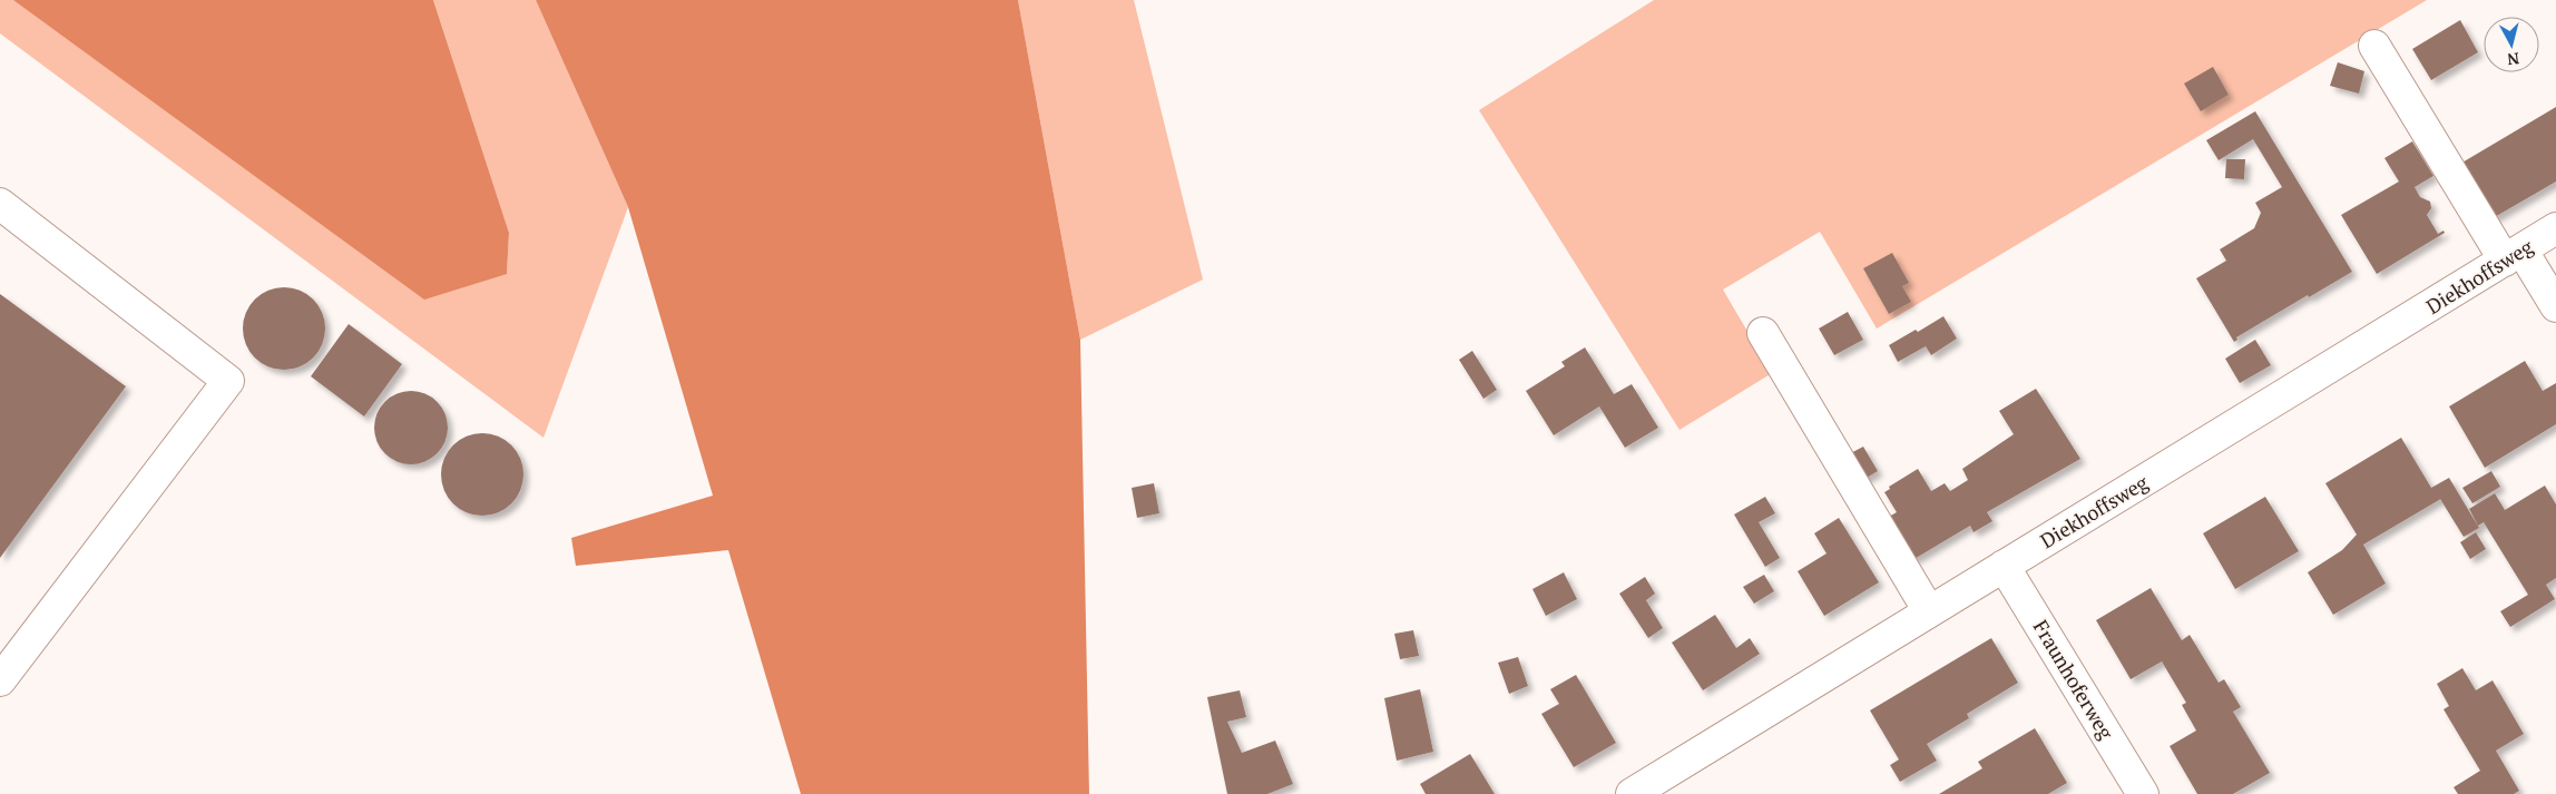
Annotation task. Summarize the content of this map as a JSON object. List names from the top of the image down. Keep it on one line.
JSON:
{"streets":{"street":["Diekhoffsweg","Fraunhoferweg"]},"crossings":[["Diekhoffsweg","Fraunhoferweg"]],"north":"bottom"}
